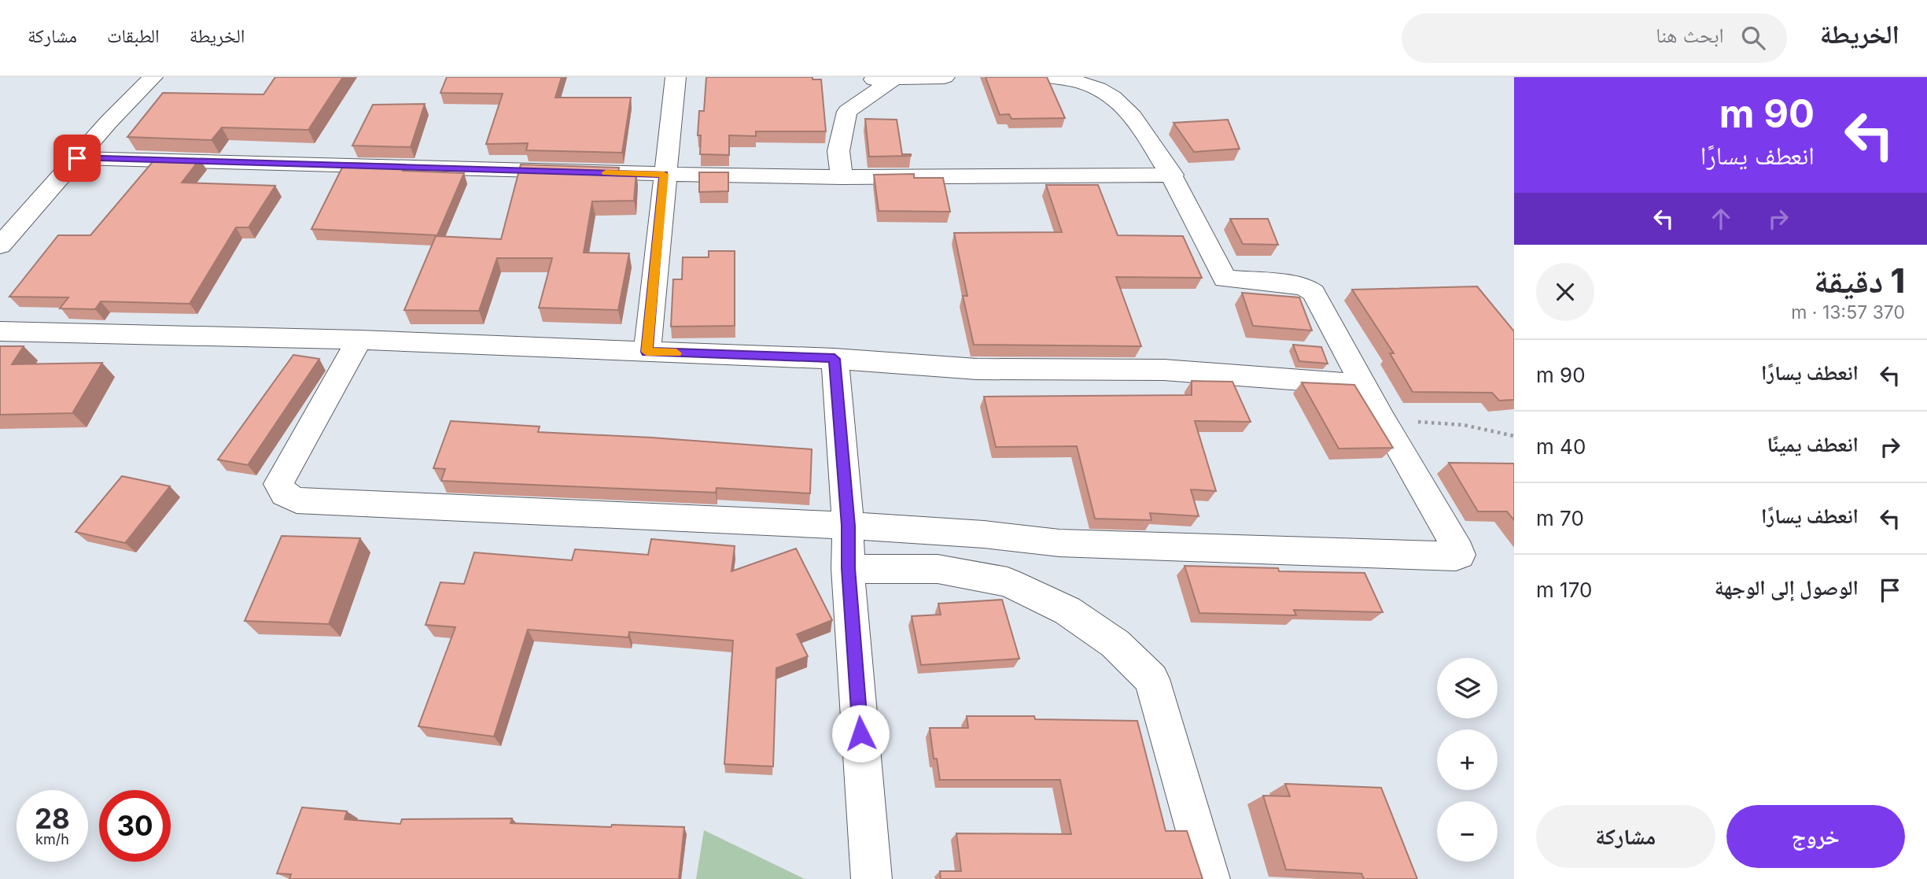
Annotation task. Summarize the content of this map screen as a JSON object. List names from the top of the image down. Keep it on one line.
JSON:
{"page":{"header":"الخريطة","search":"ابحث هنا","nav":["الخريطة","الطبقات","مشاركة"],"turn":["90 m","انعطف يسارًا"],"heading":["1 دقيقة","370 m · 13:57"],"list":[{"name":"انعطف يسارًا","value":"90 m"},{"name":"انعطف يمينًا","value":"40 m"},{"name":"انعطف يسارًا","value":"70 m"},{"name":"الوصول إلى الوجهة","value":"170 m"}],"map_buttons":["+","−"],"speed":"28 km/h","limit":"30","buttons":["خروج","مشاركة"]}}
